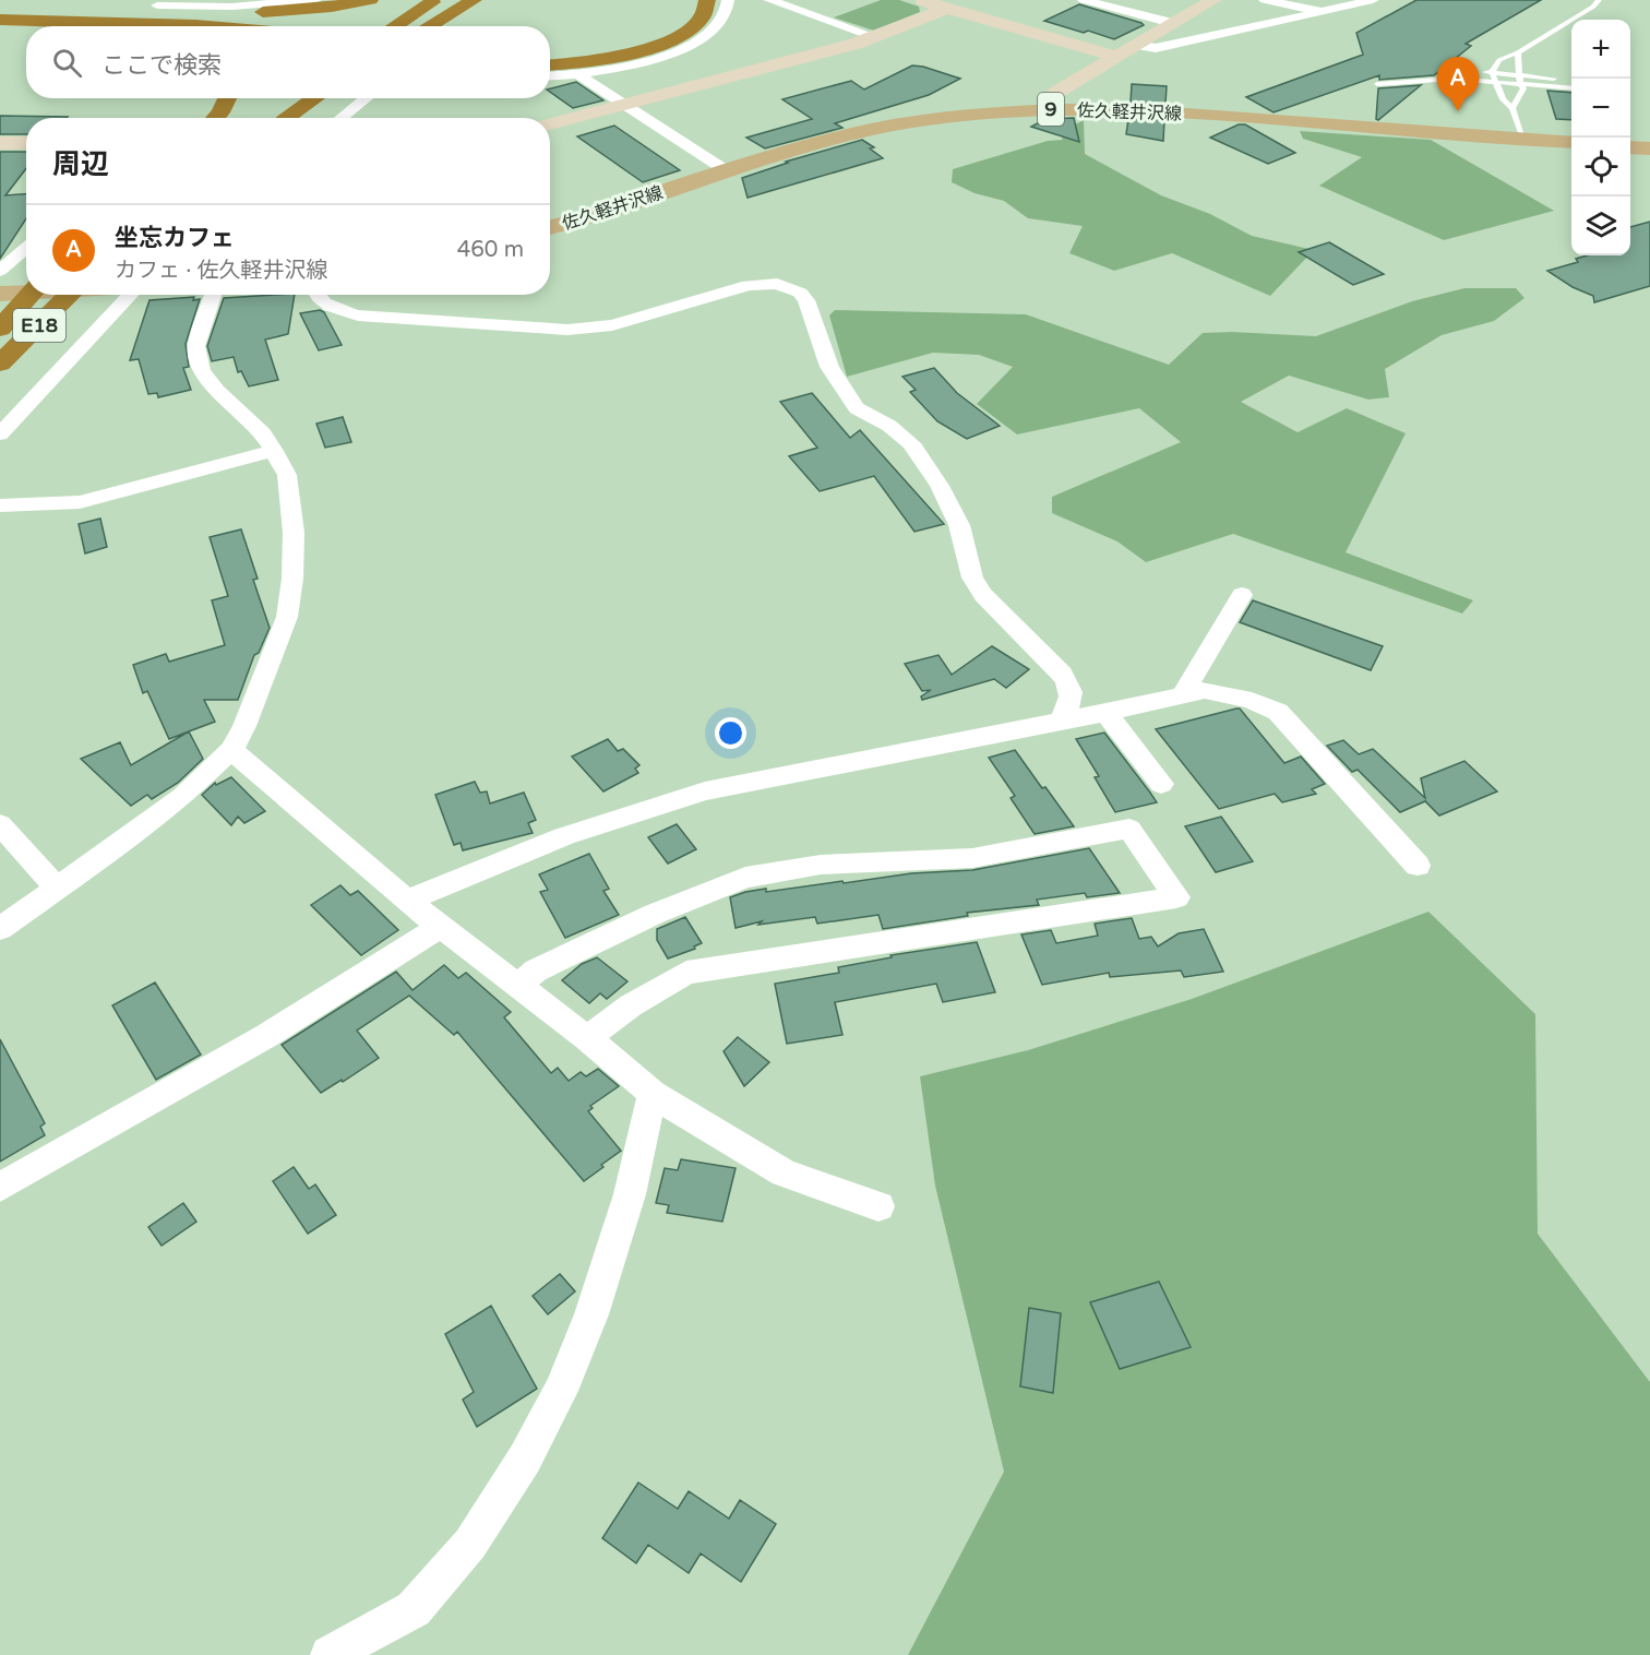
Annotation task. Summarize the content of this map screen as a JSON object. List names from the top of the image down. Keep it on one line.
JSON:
{"streets":{"highway":["E18"],"main road":["9","佐久軽井沢線"]},"page":{"map_buttons":["+","−"],"search":"ここで検索","pins":"A","heading":"周辺","list":[{"mark":"A","name":"坐忘カフェ","note":"カフェ · 佐久軽井沢線","value":"460 m"}]}}
